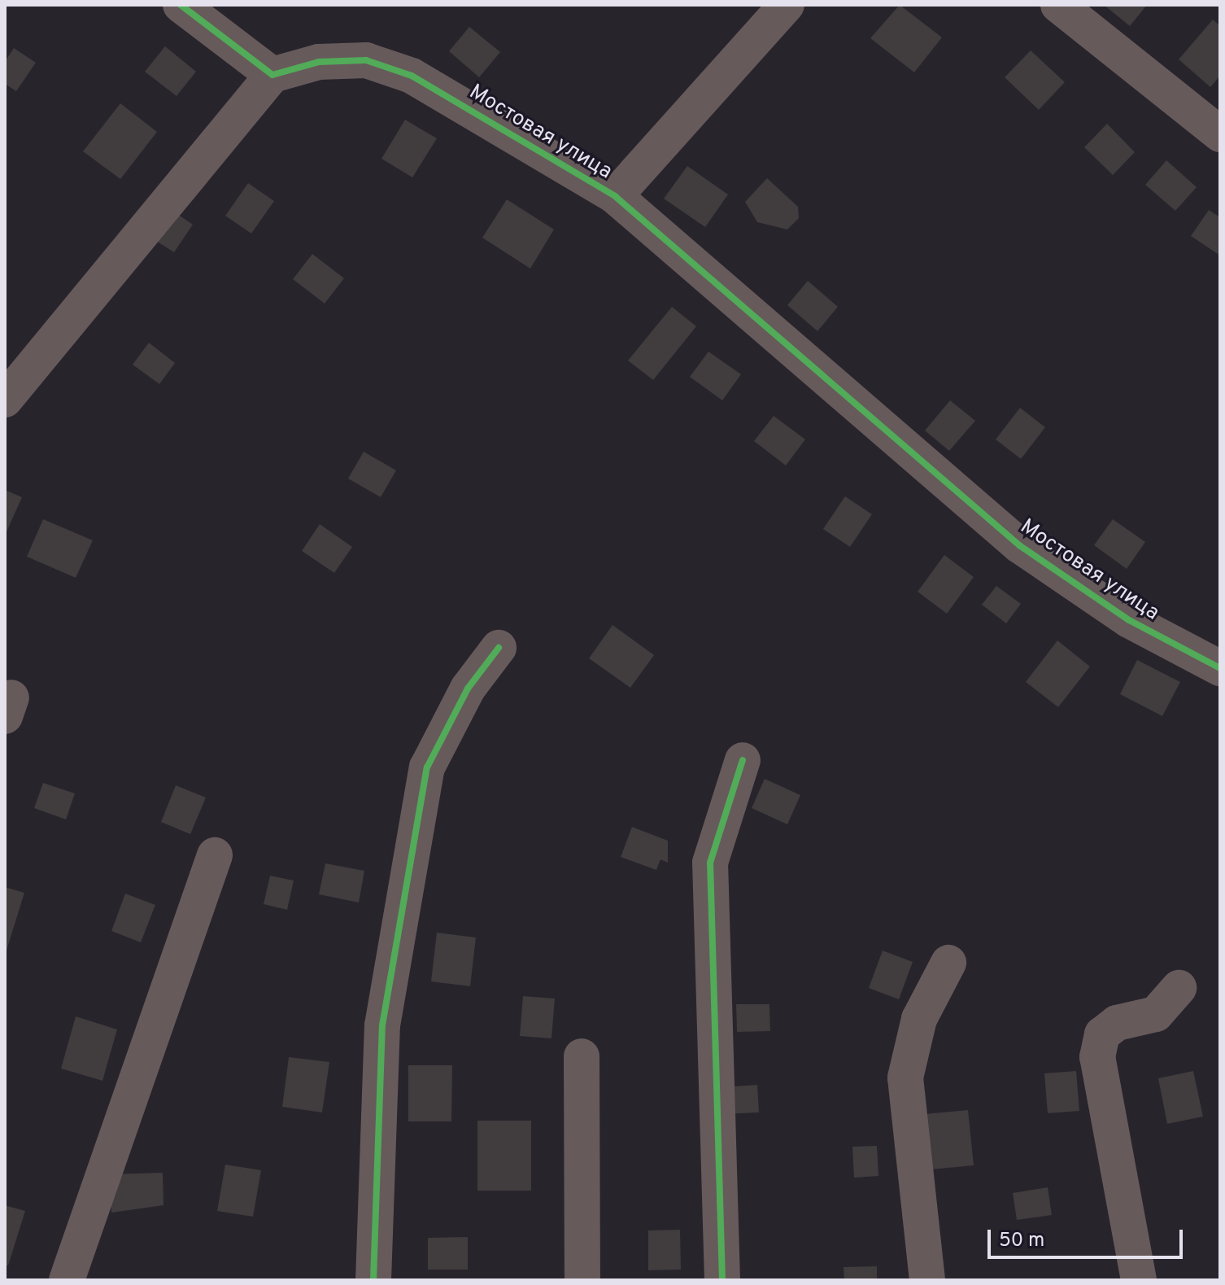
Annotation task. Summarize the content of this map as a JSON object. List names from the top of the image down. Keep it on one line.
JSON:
{"streets":{"street":["Мостовая улица"]},"scale_bar":"50 m"}
